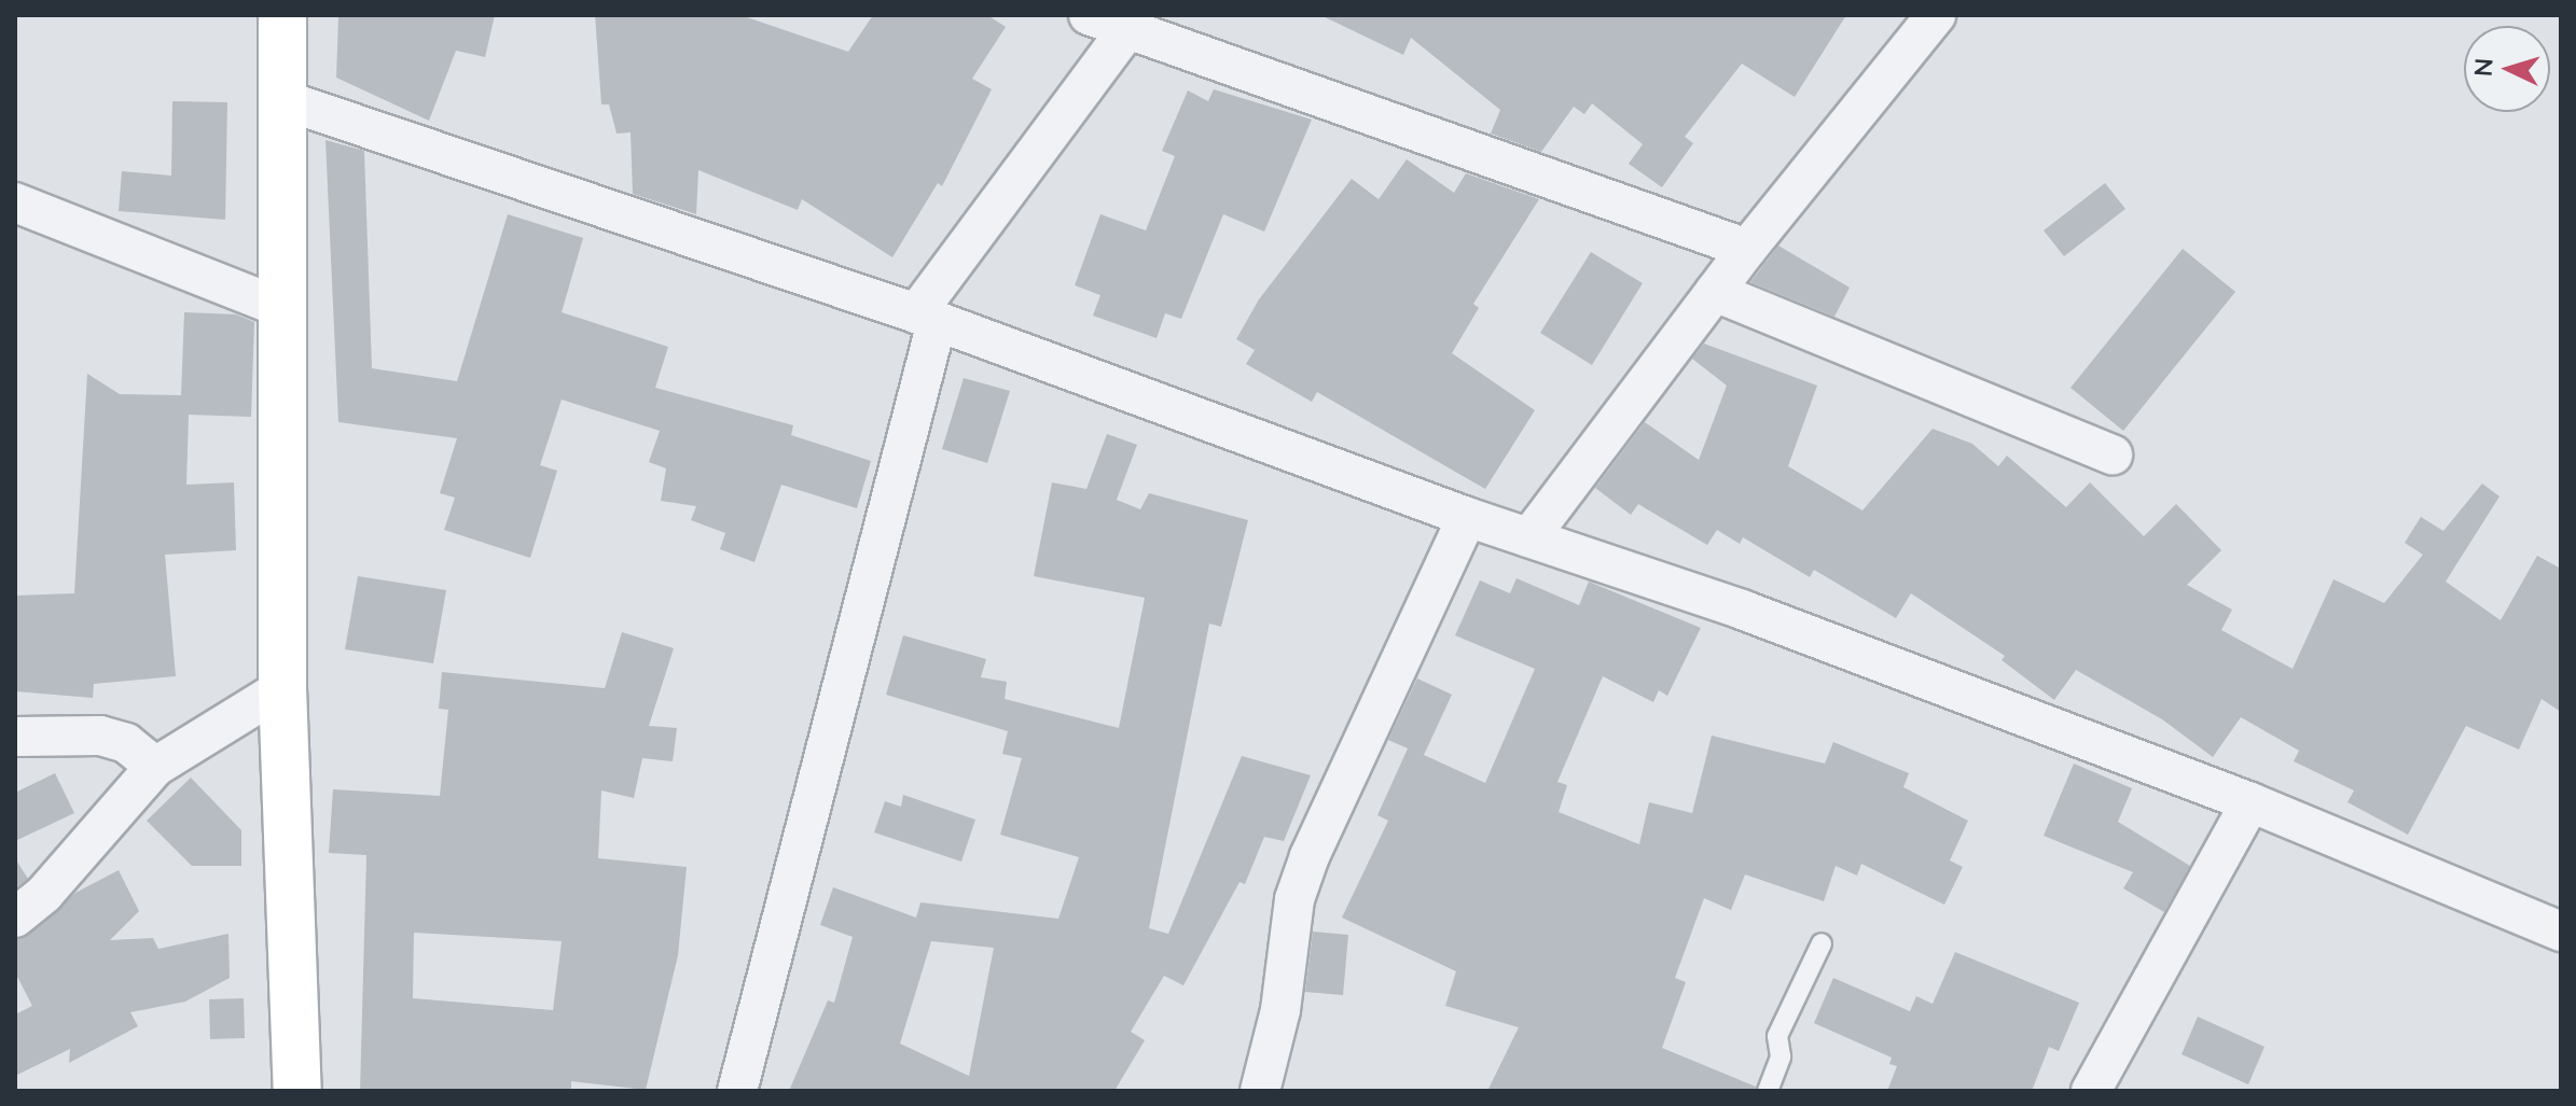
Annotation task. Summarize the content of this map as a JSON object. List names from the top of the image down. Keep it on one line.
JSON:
{"north":"left"}
